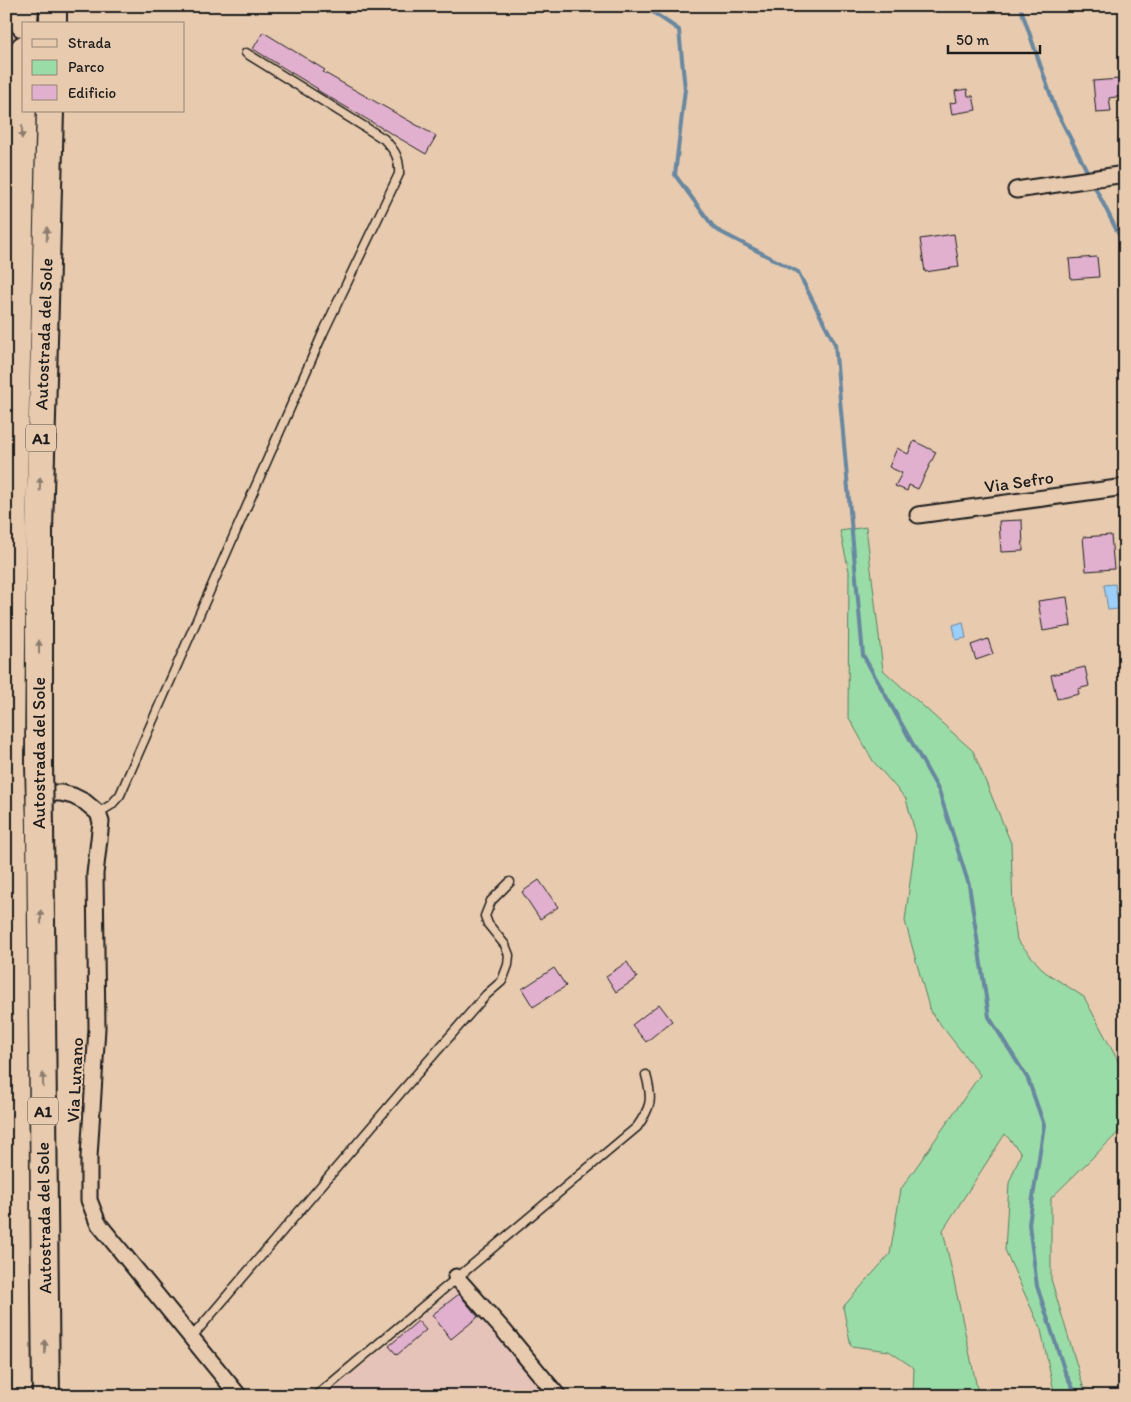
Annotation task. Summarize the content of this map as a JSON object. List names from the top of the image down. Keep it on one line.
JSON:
{"streets":{"highway":["Autostrada del Sole","A1"],"street":["Via Sefro","Via Lunano"]},"legend":["Strada","Parco","Edificio"],"scale_bar":"50 m"}
